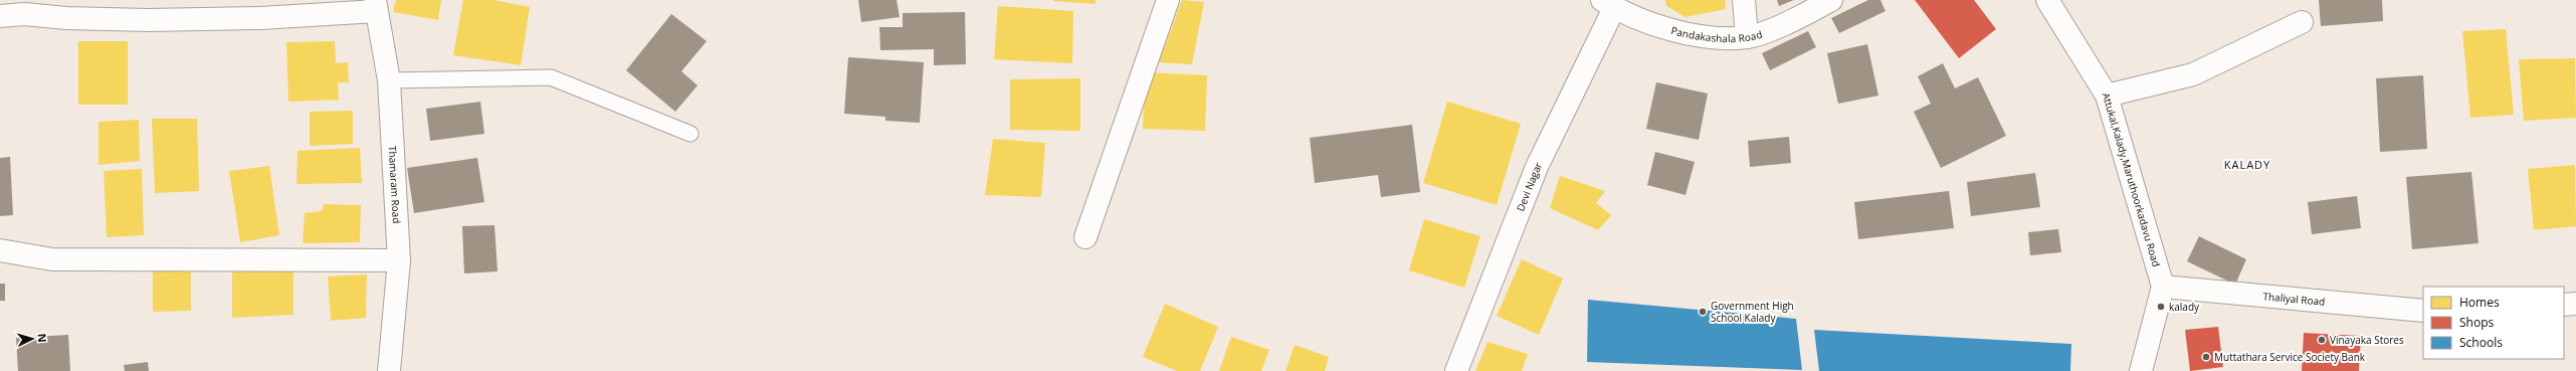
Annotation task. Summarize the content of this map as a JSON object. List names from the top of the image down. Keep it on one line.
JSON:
{"streets":{"street":["Pandakashala Road","Attukal,Kalady,Maruthoorkadavu Road","Thamaram Road","Devi Nagar","Thaliyal Road"]},"crossings":[["Pandakashala Road","Devi Nagar"],["Attukal,Kalady,Maruthoorkadavu Road","Thaliyal Road"]],"districts":["KALADY"],"places":["kalady","Government High School Kalady","Vinayaka Stores","Muttathara Service Society Bank"],"legend":["Homes","Shops","Schools"],"north":"right"}
